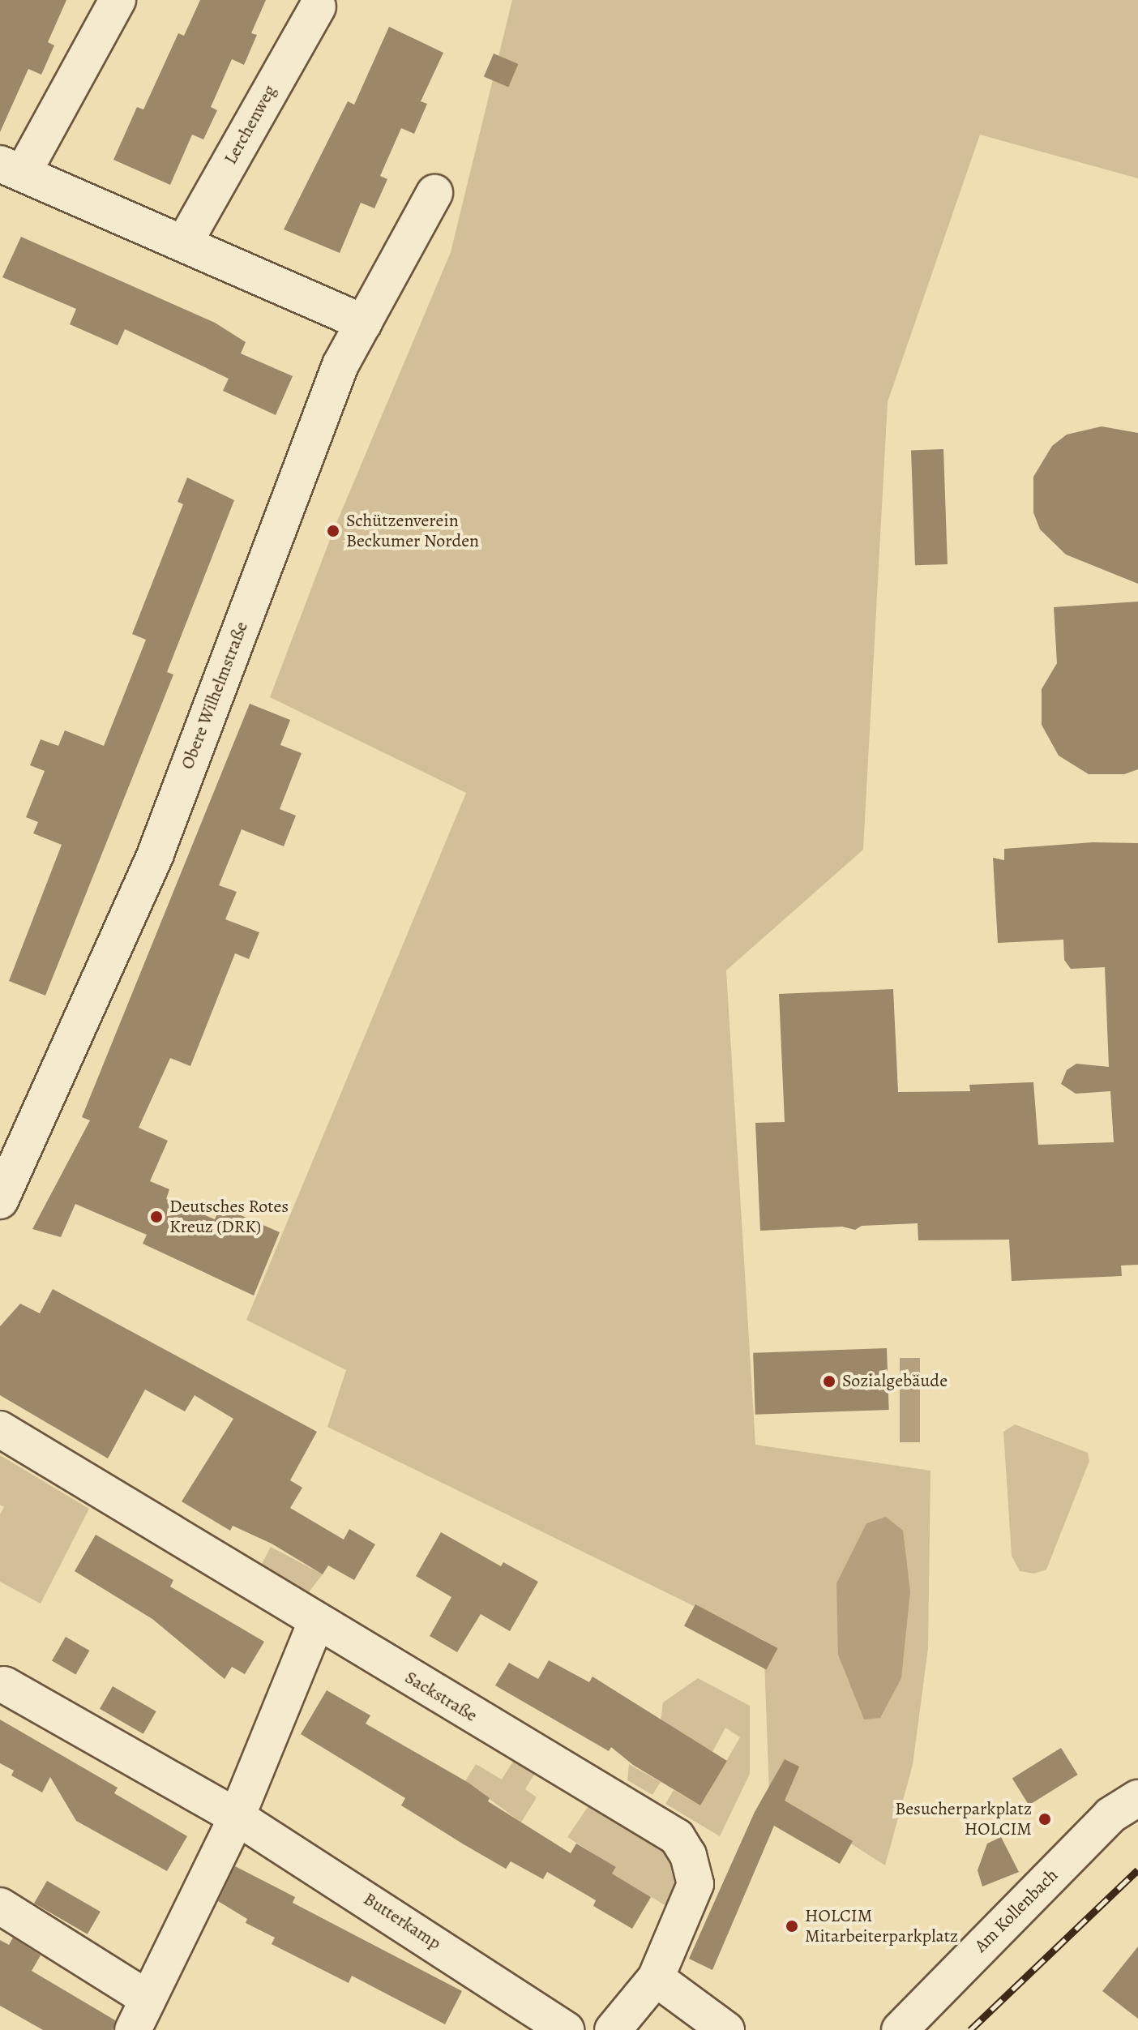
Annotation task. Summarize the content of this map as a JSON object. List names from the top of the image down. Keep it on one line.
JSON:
{"streets":{"street":["Lerchenweg","Obere Wilhelmstraße","Sackstraße","Am Kollenbach","Butterkamp"]},"places":["Schützenverein Beckumer Norden","Deutsches Rotes Kreuz (DRK)","Sozialgebäude","Besucherparkplatz HOLCIM","HOLCIM Mitarbeiterparkplatz"]}
